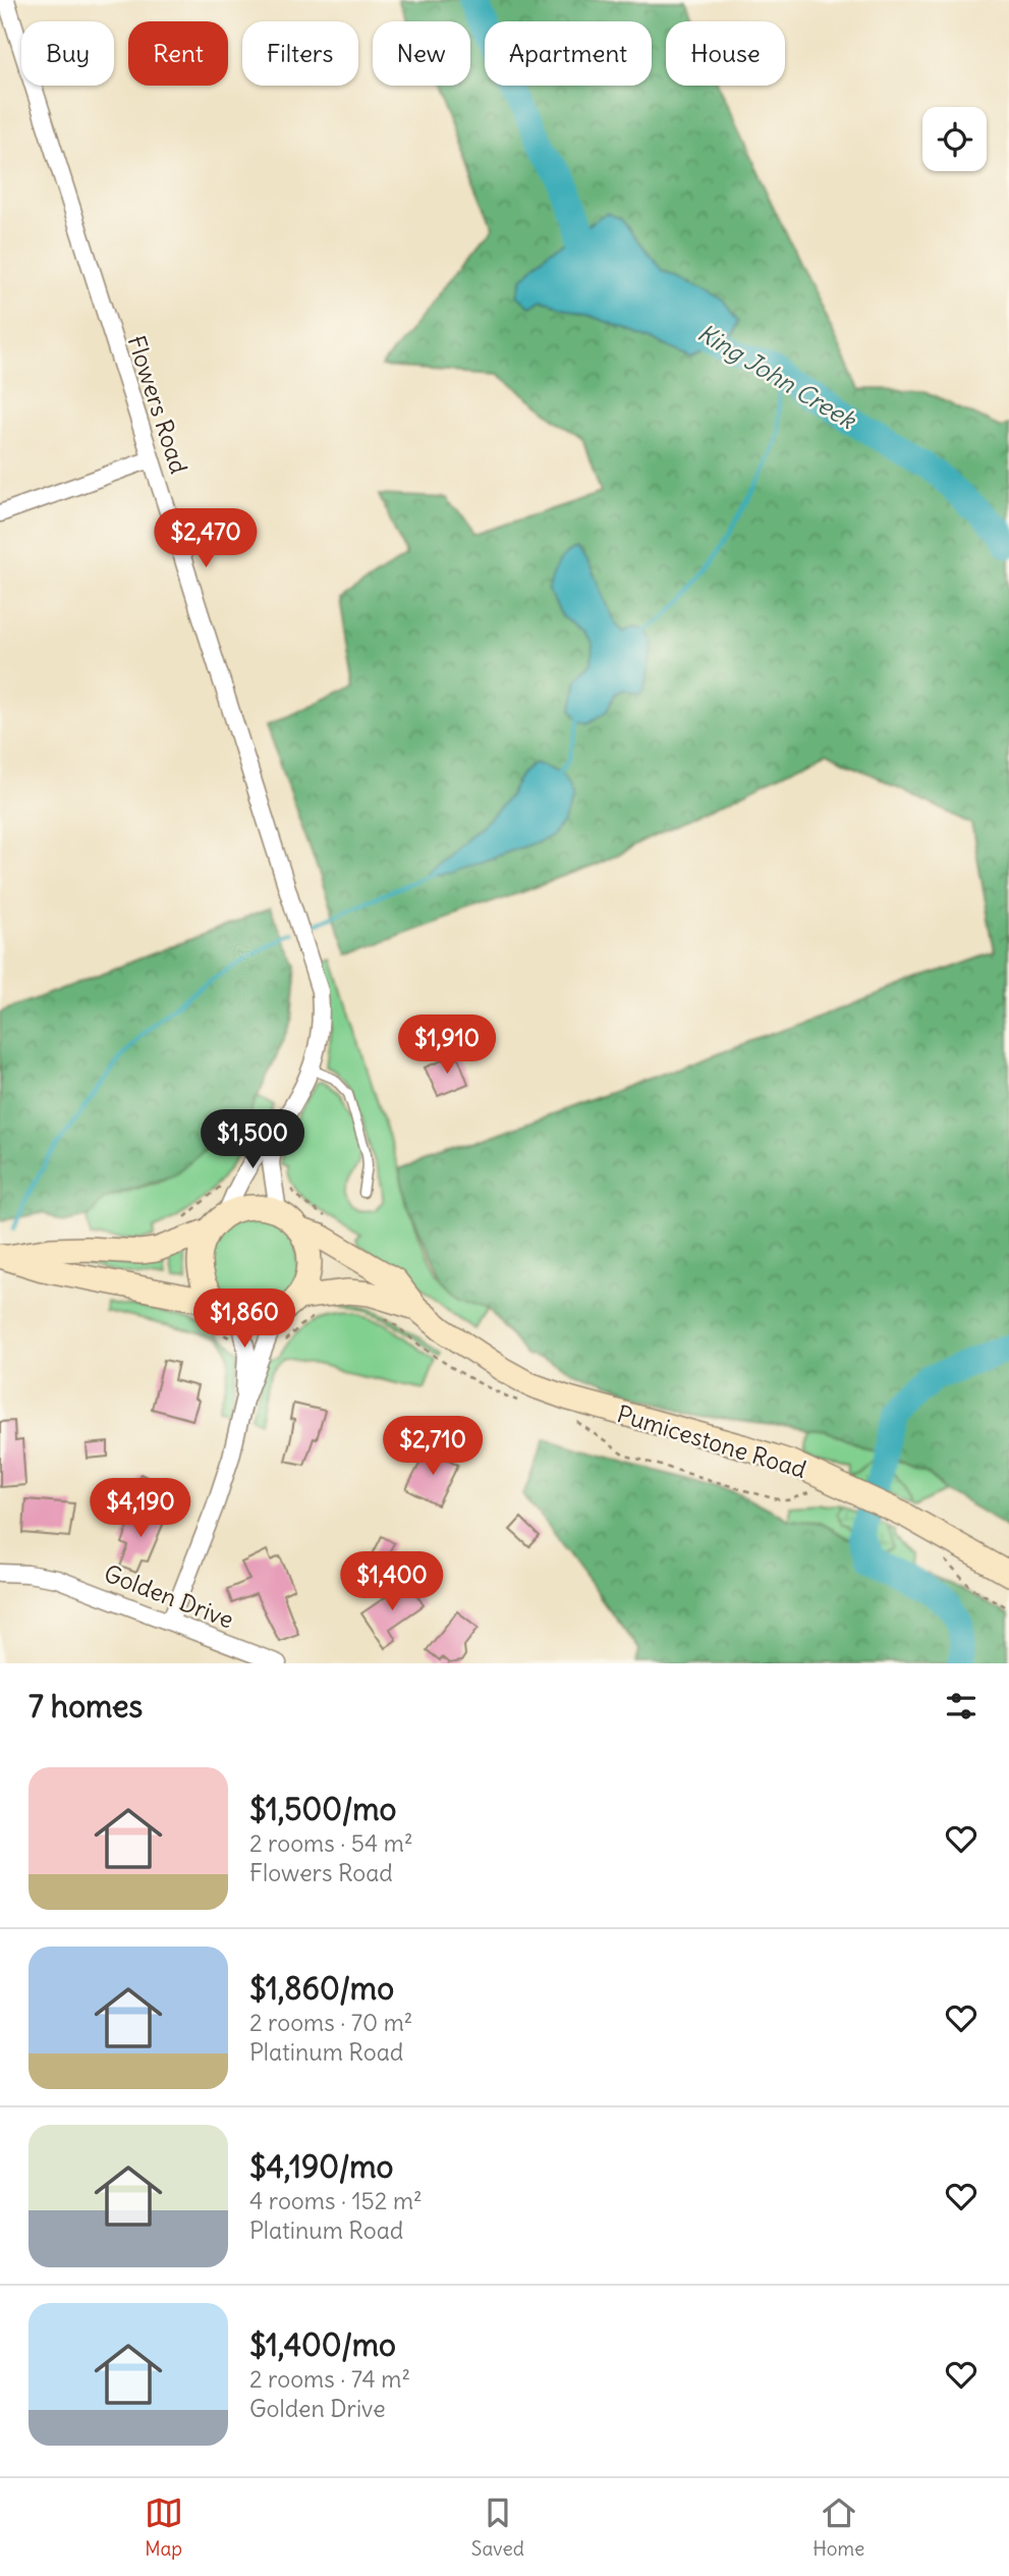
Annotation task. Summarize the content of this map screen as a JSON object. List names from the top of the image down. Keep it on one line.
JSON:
{"streets":{"main road":["Pumicestone Road"],"street":["Flowers Road","Golden Drive"]},"crossings":[["Flowers Road","Pumicestone Road"]],"water":["King John Creek"],"page":{"chip":["Buy","Rent","Filters","New","Apartment","House"],"price":["$2,470","$1,910","$1,500","$1,860","$2,710","$4,190","$1,400"],"heading":"7 homes","list":[{"name":"$1,500/mo","note":"2 rooms · 54 m² · Flowers Road"},{"name":"$1,860/mo","note":"2 rooms · 70 m² · Platinum Road"},{"name":"$4,190/mo","note":"4 rooms · 152 m² · Platinum Road"},{"name":"$1,400/mo","note":"2 rooms · 74 m² · Golden Drive"}],"tabs":["Map","Saved","Home"]}}
